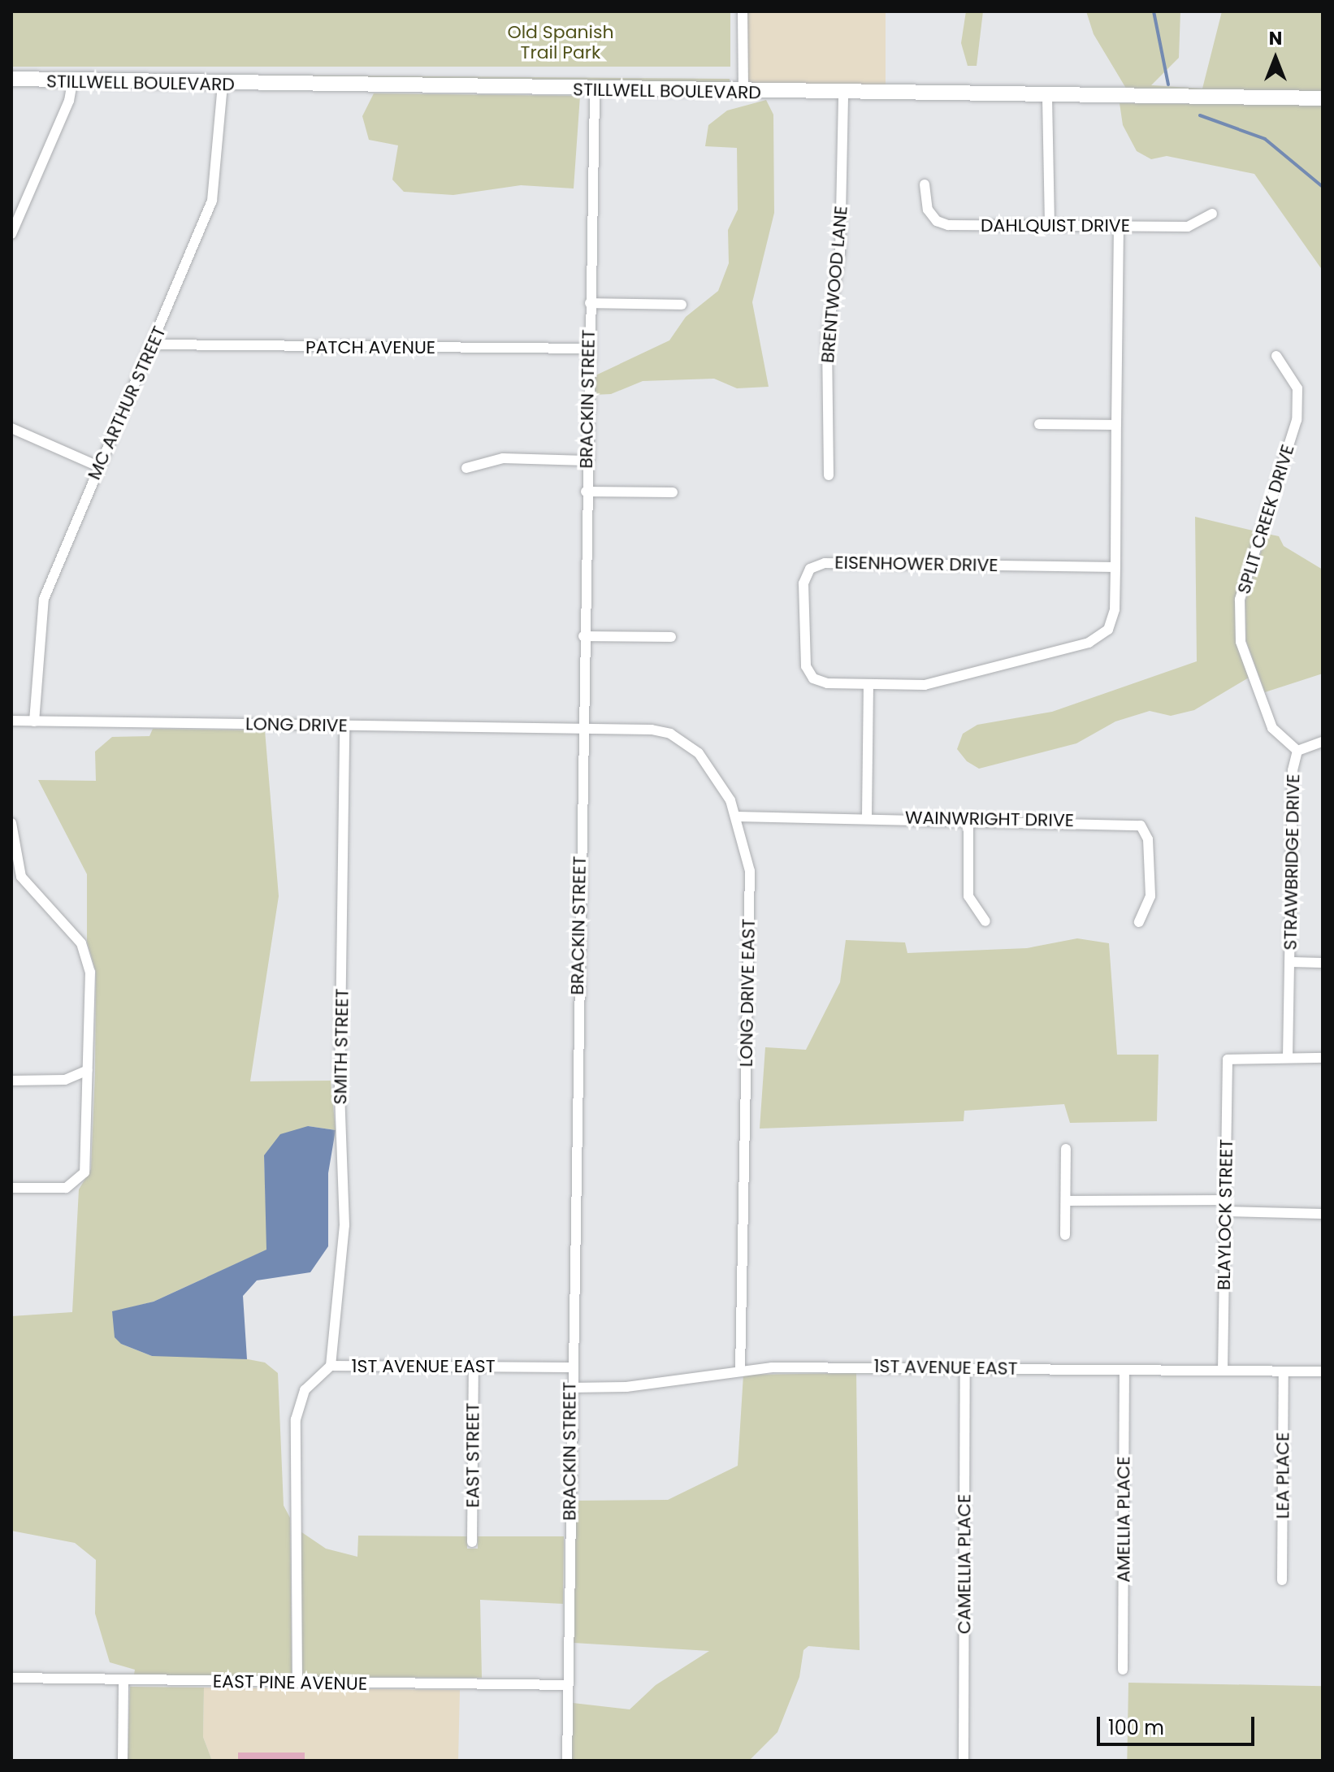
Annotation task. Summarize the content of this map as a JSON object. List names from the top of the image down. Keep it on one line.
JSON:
{"streets":{"street":["STILLWELL BOULEVARD","DAHLQUIST DRIVE","BRENTWOOD LANE","PATCH AVENUE","BRACKIN STREET","MC ARTHUR STREET","SPLIT CREEK DRIVE","EISENHOWER DRIVE","LONG DRIVE","WAINWRIGHT DRIVE","STRAWBRIDGE DRIVE","LONG DRIVE EAST","SMITH STREET","BLAYLOCK STREET","1ST AVENUE EAST","EAST STREET","LEA PLACE","AMELLIA PLACE","CAMELLIA PLACE","EAST PINE AVENUE"]},"crossings":[["STILLWELL BOULEVARD","BRENTWOOD LANE"],["STILLWELL BOULEVARD","BRACKIN STREET"],["STILLWELL BOULEVARD","MC ARTHUR STREET"],["DAHLQUIST DRIVE","EISENHOWER DRIVE"],["PATCH AVENUE","BRACKIN STREET"],["PATCH AVENUE","MC ARTHUR STREET"],["BRACKIN STREET","LONG DRIVE"],["BRACKIN STREET","LONG DRIVE EAST"],["BRACKIN STREET","1ST AVENUE EAST"],["BRACKIN STREET","EAST PINE AVENUE"],["MC ARTHUR STREET","LONG DRIVE"],["SPLIT CREEK DRIVE","STRAWBRIDGE DRIVE"],["LONG DRIVE","LONG DRIVE EAST"],["LONG DRIVE","SMITH STREET"],["WAINWRIGHT DRIVE","LONG DRIVE EAST"],["STRAWBRIDGE DRIVE","BLAYLOCK STREET"],["LONG DRIVE EAST","1ST AVENUE EAST"],["SMITH STREET","1ST AVENUE EAST"],["BLAYLOCK STREET","1ST AVENUE EAST"],["1ST AVENUE EAST","EAST STREET"],["1ST AVENUE EAST","LEA PLACE"],["1ST AVENUE EAST","AMELLIA PLACE"],["1ST AVENUE EAST","CAMELLIA PLACE"],["1ST AVENUE EAST","EAST PINE AVENUE"]],"parks":["Old Spanish Trail Park"],"scale_bar":"100 m","north":"top"}
